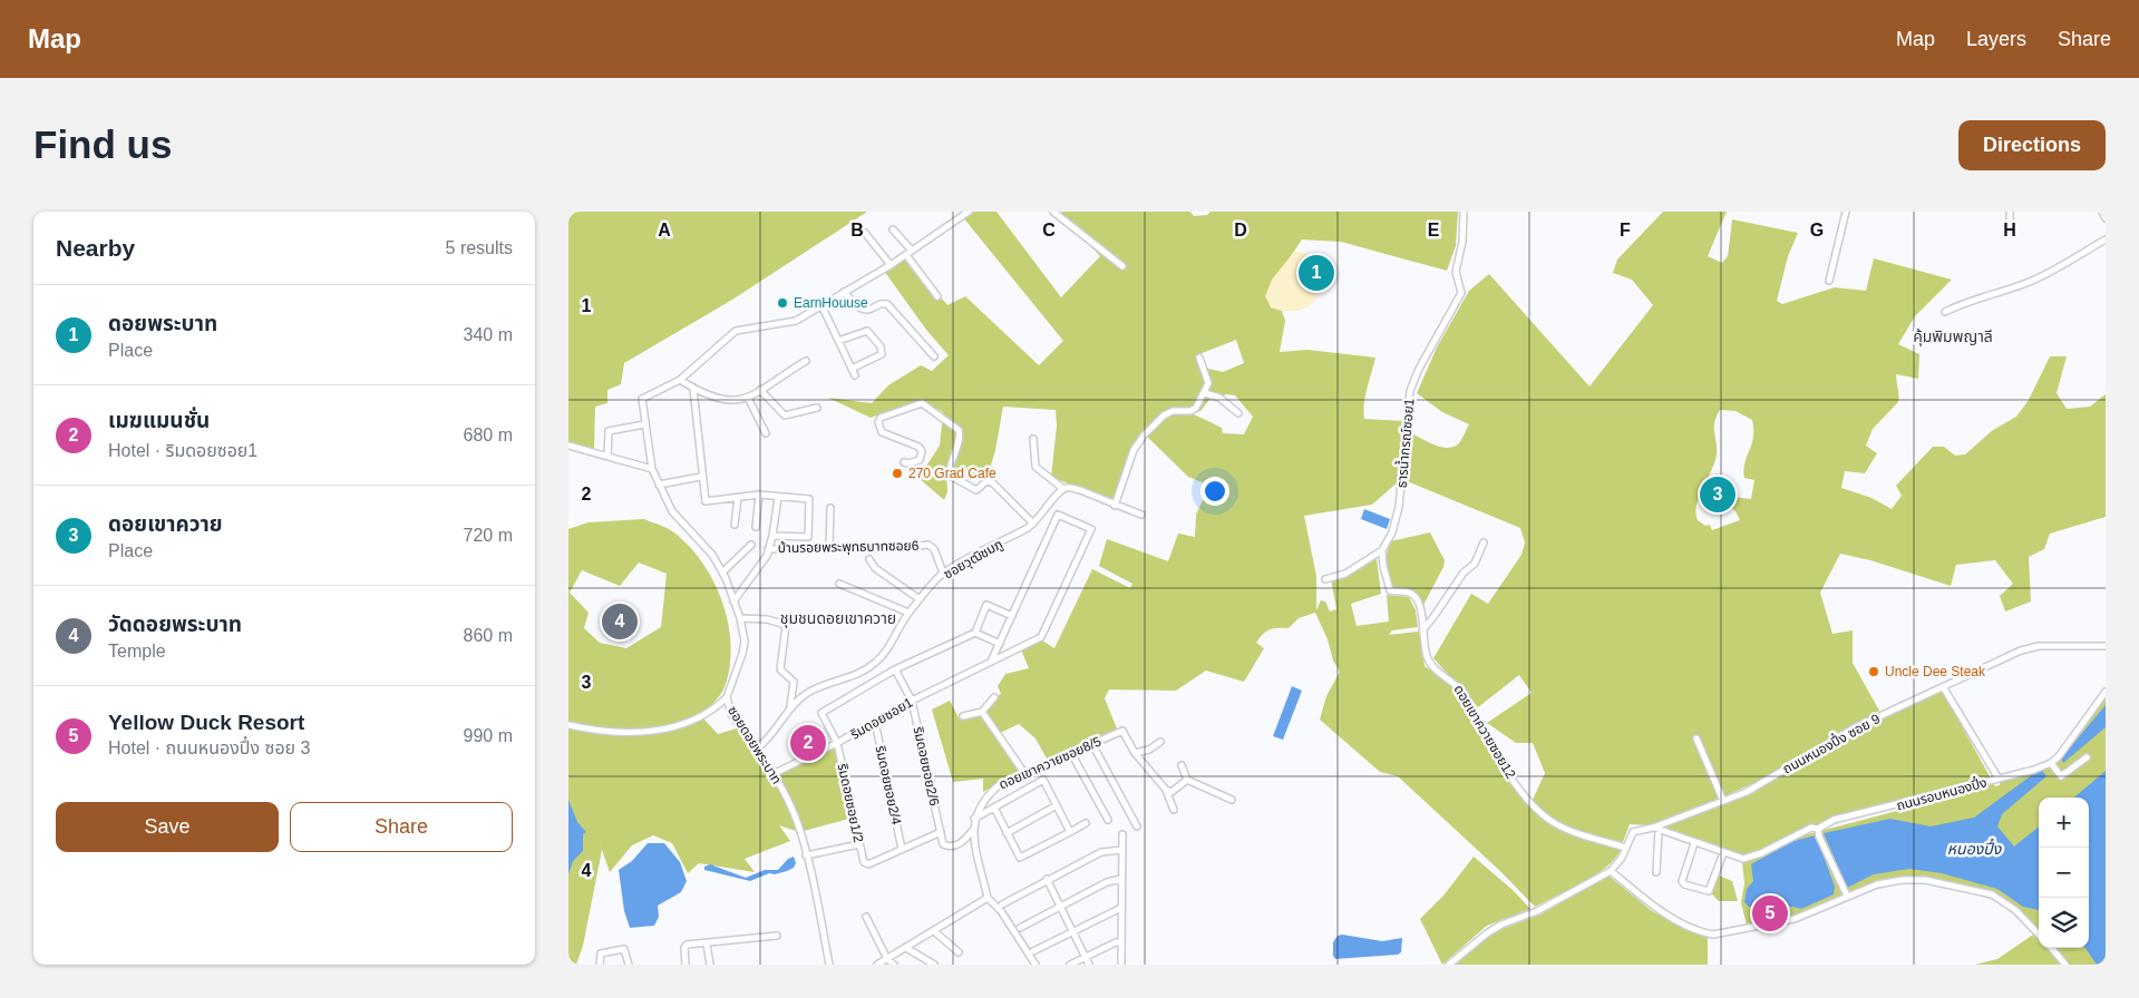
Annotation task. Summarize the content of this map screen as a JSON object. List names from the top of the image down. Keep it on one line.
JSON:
{"streets":{"street":["ธารน้ำกรณ์ซอย1","บ้านรอยพระพุทธบาทซอย6","ซอยวุฒิชมภู","ริมดอยซอย1","ดอยเขาควายซอย12","ถนนหนองปึ๋ง ซอย 9","ซอยดอยพระบาท","ดอยเขาควายซอย8/5","ริมดอยซอย2/6","ริมดอยซอย2/4","ถนนรอบหนองปึ๋ง","ริมดอยซอย1/2"]},"crossings":[["บ้านรอยพระพุทธบาทซอย6","ซอยวุฒิชมภู"],["ซอยวุฒิชมภู","ซอยดอยพระบาท"],["ริมดอยซอย1","ซอยดอยพระบาท"],["ริมดอยซอย1","ริมดอยซอย2/6"],["ริมดอยซอย1","ริมดอยซอย2/4"],["ริมดอยซอย1","ริมดอยซอย1/2"],["ดอยเขาควายซอย12","ถนนหนองปึ๋ง ซอย 9"],["ถนนหนองปึ๋ง ซอย 9","ถนนรอบหนองปึ๋ง"],["ริมดอยซอย2/6","ริมดอยซอย1/2"],["ริมดอยซอย2/4","ริมดอยซอย1/2"]],"districts":["คุ้มพิมพญาลี","ชุมชนดอยเขาควาย"],"water":["หนองปึ๋ง"],"places":["EarnHouuse","270 Grad Cafe","Uncle Dee Steak"],"page":{"header":"Map","nav":["Map","Layers","Share"],"buttons":["Directions",["Save","Share"]],"title":"Find us","heading":["Nearby","5 results"],"pins":["1","3","4","2","5"],"list":[{"mark":"1","name":"ดอยพระบาท","note":"Place","value":"340 m"},{"mark":"2","name":"เมฆแมนชั่น","note":"Hotel · ริมดอยซอย1","value":"680 m"},{"mark":"3","name":"ดอยเขาควาย","note":"Place","value":"720 m"},{"mark":"4","name":"วัดดอยพระบาท","note":"Temple","value":"860 m"},{"mark":"5","name":"Yellow Duck Resort","note":"Hotel · ถนนหนองปึ๋ง ซอย 3","value":"990 m"}],"map_buttons":["+","−"]},"grid":{"columns":["A","B","C","D","E","F","G","H"],"rows":["1","2","3","4"]}}
